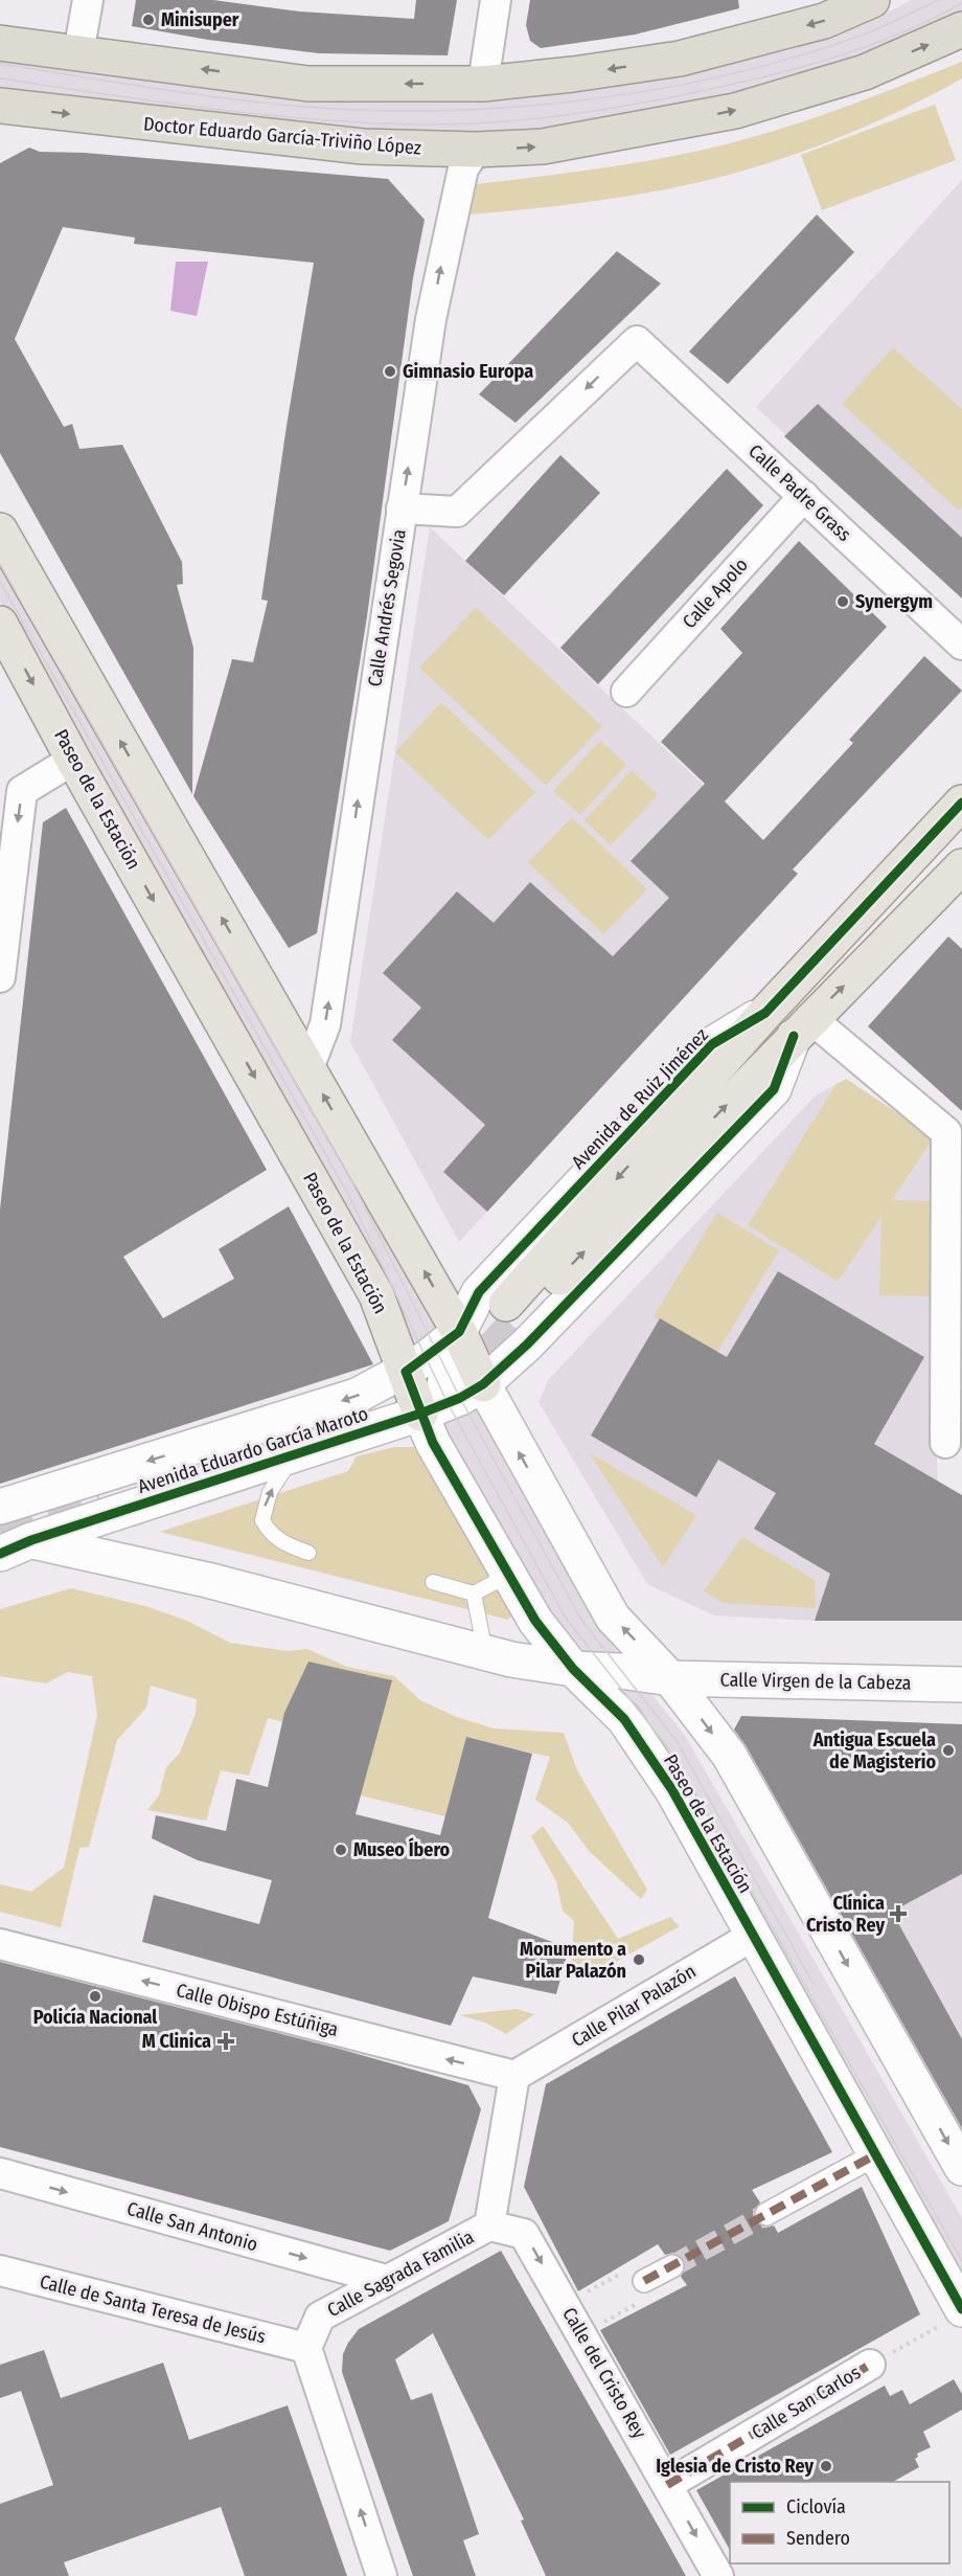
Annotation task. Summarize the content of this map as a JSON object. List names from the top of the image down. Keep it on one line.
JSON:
{"streets":{"highway":["Doctor Eduardo García-Triviño López"],"main road":["Paseo de la Estación","Avenida de Ruiz Jiménez"],"street":["Calle Padre Grass","Calle Apolo","Calle Andrés Segovia","Avenida Eduardo García Maroto","Calle Virgen de la Cabeza","Calle Pilar Palazón","Calle Obispo Estúñiga","Calle San Antonio","Calle Sagrada Familia","Calle de Santa Teresa de Jesús","Calle del Cristo Rey","Calle San Carlos"]},"crossings":[["Doctor Eduardo García-Triviño López","Calle Andrés Segovia"],["Calle Padre Grass","Calle Apolo"],["Calle Padre Grass","Calle Andrés Segovia"],["Paseo de la Estación","Avenida de Ruiz Jiménez"],["Paseo de la Estación","Avenida Eduardo García Maroto"],["Paseo de la Estación","Calle Virgen de la Cabeza"],["Paseo de la Estación","Calle Pilar Palazón"],["Paseo de la Estación","Calle San Carlos"],["Avenida de Ruiz Jiménez","Avenida Eduardo García Maroto"],["Avenida Eduardo García Maroto","Calle Virgen de la Cabeza"],["Calle Pilar Palazón","Calle Obispo Estúñiga"],["Calle Pilar Palazón","Calle Sagrada Familia"],["Calle Obispo Estúñiga","Calle Sagrada Familia"],["Calle San Antonio","Calle Sagrada Familia"],["Calle Sagrada Familia","Calle de Santa Teresa de Jesús"],["Calle Sagrada Familia","Calle del Cristo Rey"],["Calle del Cristo Rey","Calle San Carlos"]],"one_way":["Calle Andrés Segovia","Calle Obispo Estúñiga","Calle San Antonio","Calle del Cristo Rey"],"places":{"other":["Minisuper","Gimnasio Europa","Synergym","Antigua Escuela de Magisterio","Museo Íbero","Monumento a Pilar Palazón","Policía Nacional","Iglesia de Cristo Rey"],"health":["Clínica Cristo Rey","M Clinica"]},"legend":["Ciclovía","Sendero"]}
